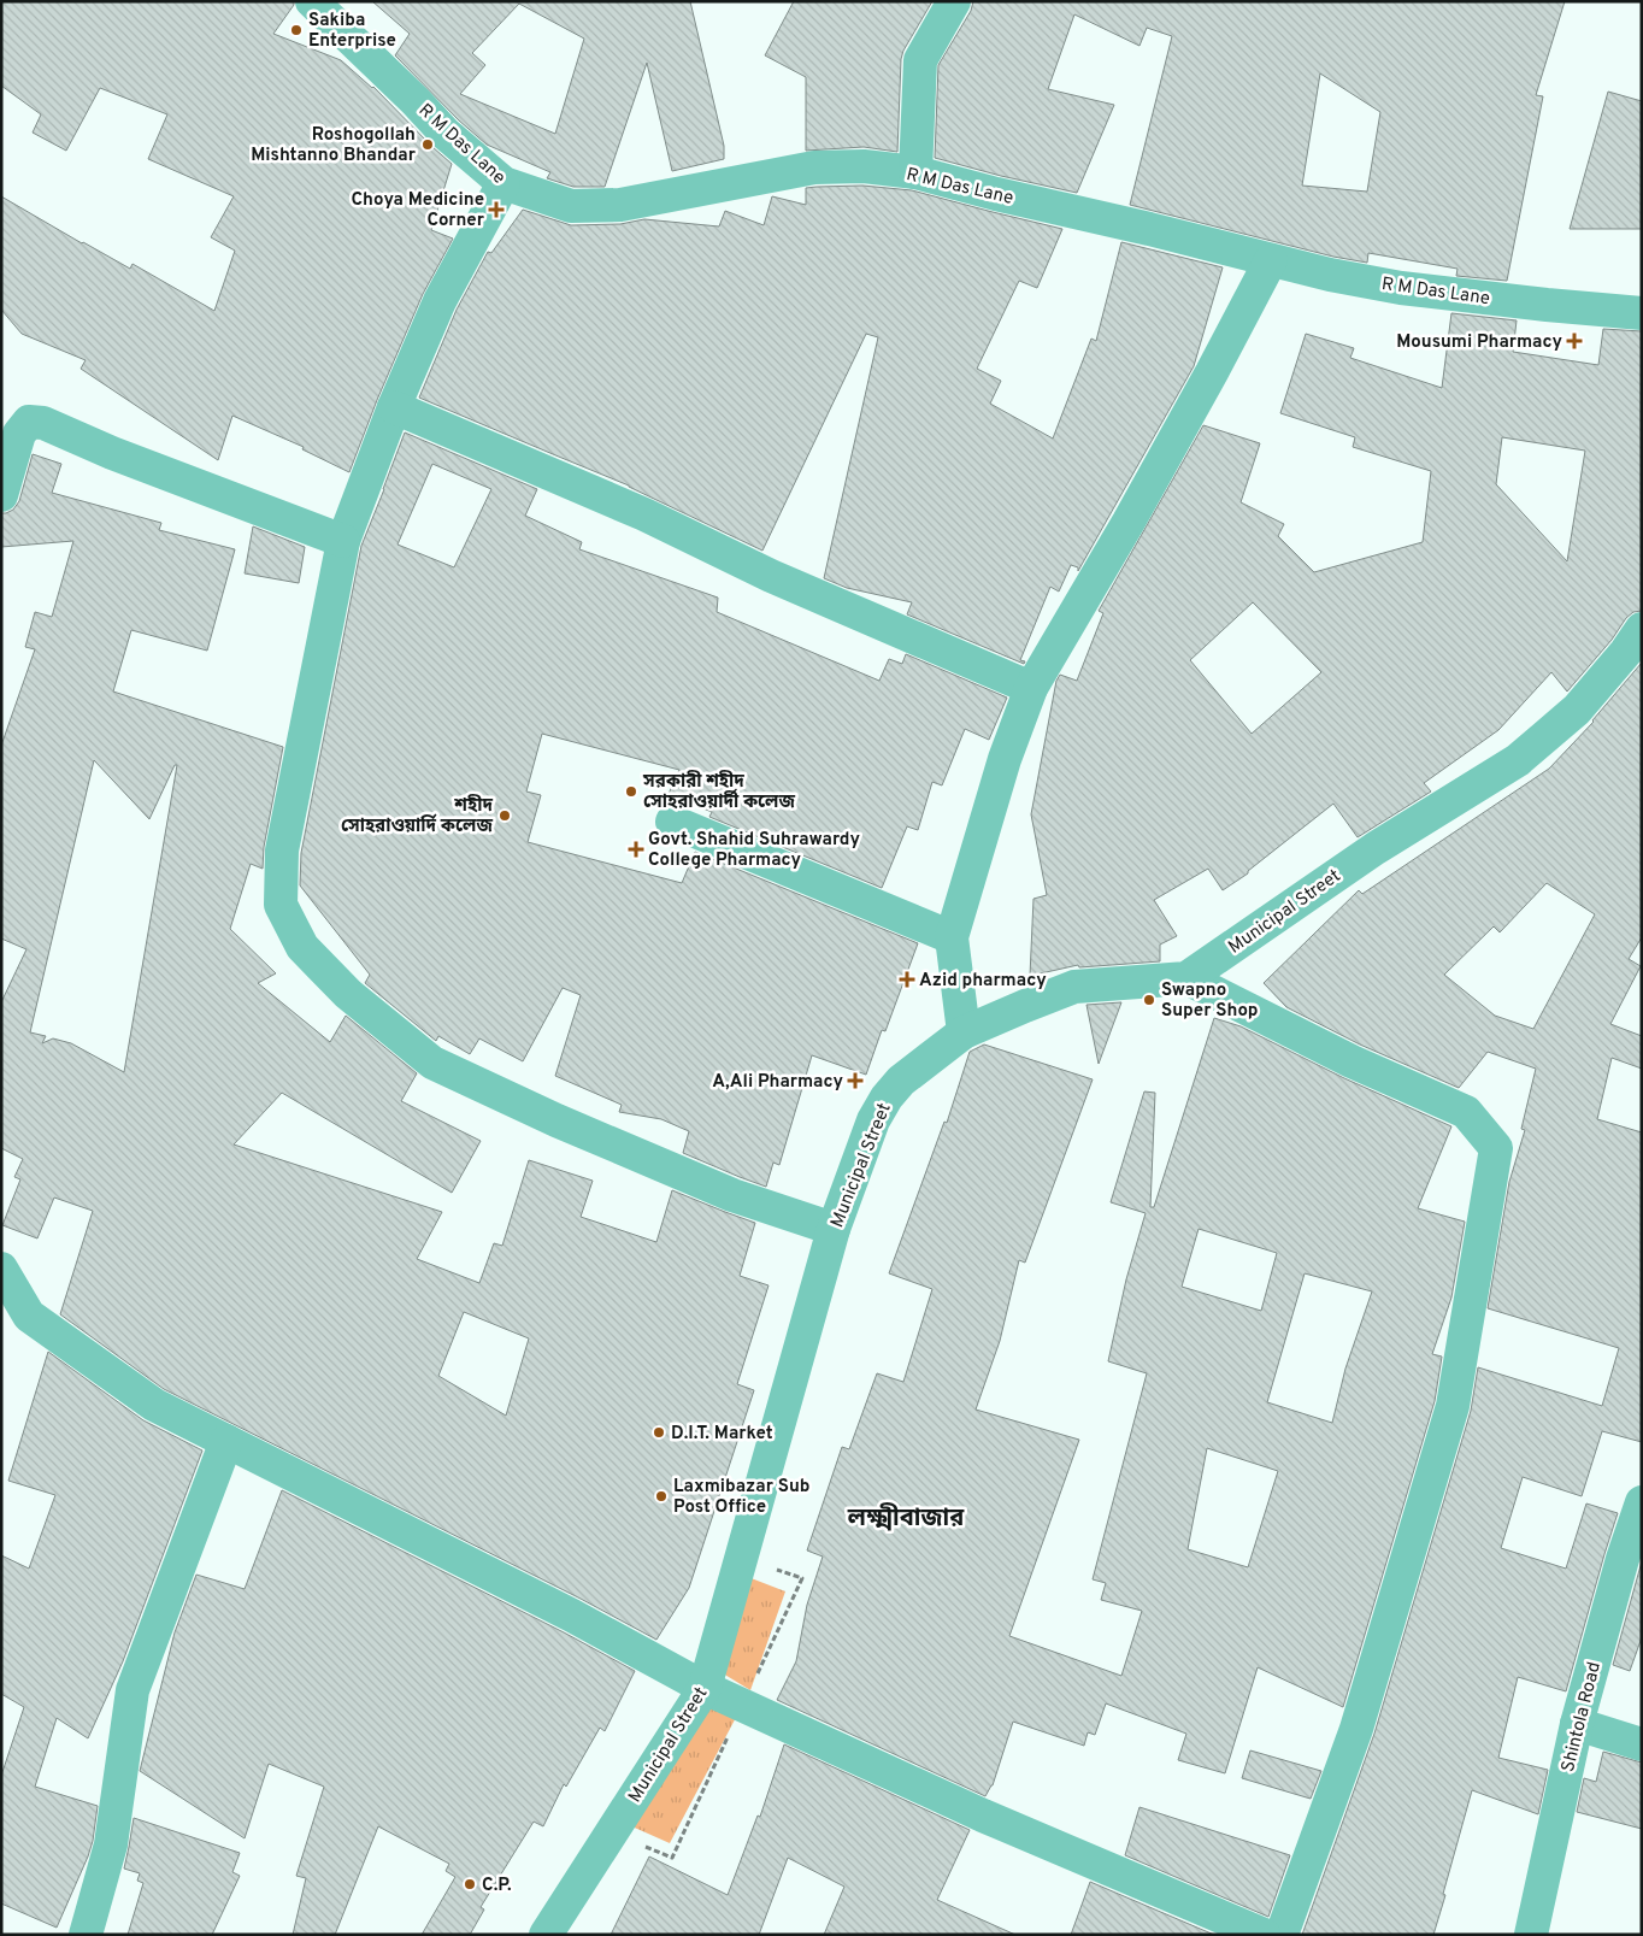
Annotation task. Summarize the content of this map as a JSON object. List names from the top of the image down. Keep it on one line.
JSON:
{"streets":{"street":["R M Das Lane","Municipal Street","Shintola Road"]},"districts":["লক্ষ্মীবাজার"],"places":{"other":["Sakiba Enterprise","Roshogollah Mishtanno Bhandar","সরকারী শহীদ সোহরাওয়ার্দী কলেজ","শহীদ সোহরাওয়ার্দি কলেজ","Swapno Super Shop","D.I.T. Market","Laxmibazar Sub Post Office","C.P."],"health":["Choya Medicine Corner","Mousumi Pharmacy","Govt. Shahid Suhrawardy College Pharmacy","Azid pharmacy","A,Ali Pharmacy"]}}
